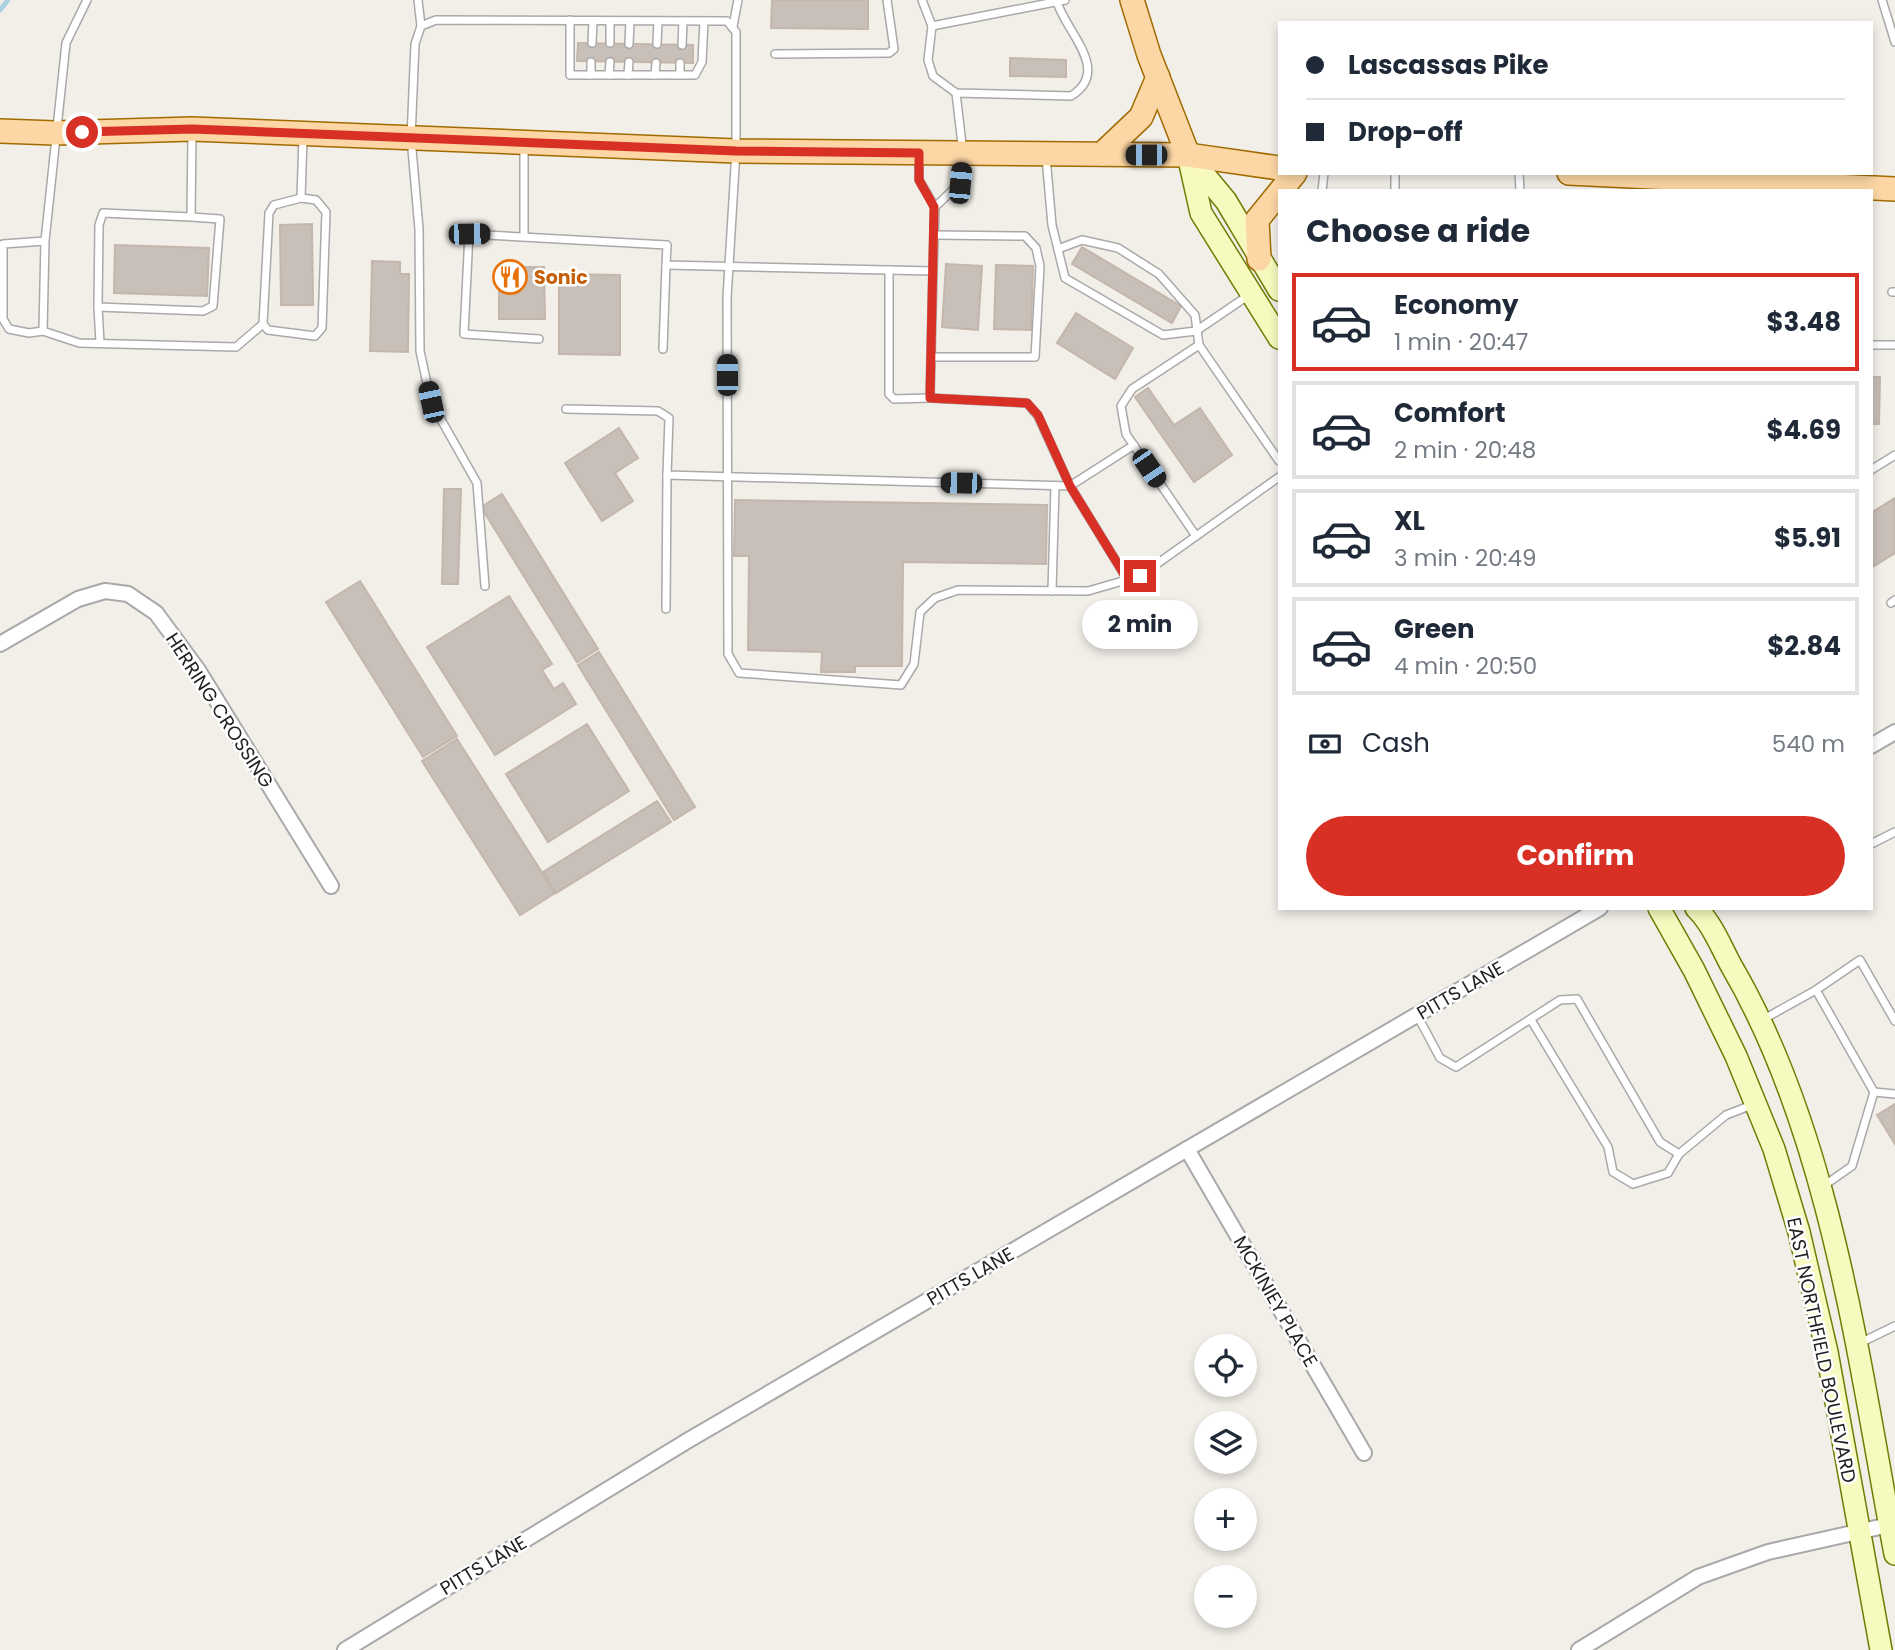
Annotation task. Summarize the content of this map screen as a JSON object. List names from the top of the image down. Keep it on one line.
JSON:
{"streets":{"main road":["EAST NORTHFIELD BOULEVARD"],"street":["HERRING CROSSING","PITTS LANE","MCKINIEY PLACE"]},"crossings":[["PITTS LANE","MCKINIEY PLACE"]],"places":{"restaurant":["Sonic"]},"page":{"banner":["Lascassas Pike","Drop-off"],"heading":"Choose a ride","list":[{"name":"Economy","note":"1 min · 20:47","value":"$3.48"},{"name":"Comfort","note":"2 min · 20:48","value":"$4.69"},{"name":"XL","note":"3 min · 20:49","value":"$5.91"},{"name":"Green","note":"4 min · 20:50","value":"$2.84"}],"bubble":"2 min","pay":["Cash","540 m"],"buttons":"Confirm","map_buttons":["+","−"]}}
